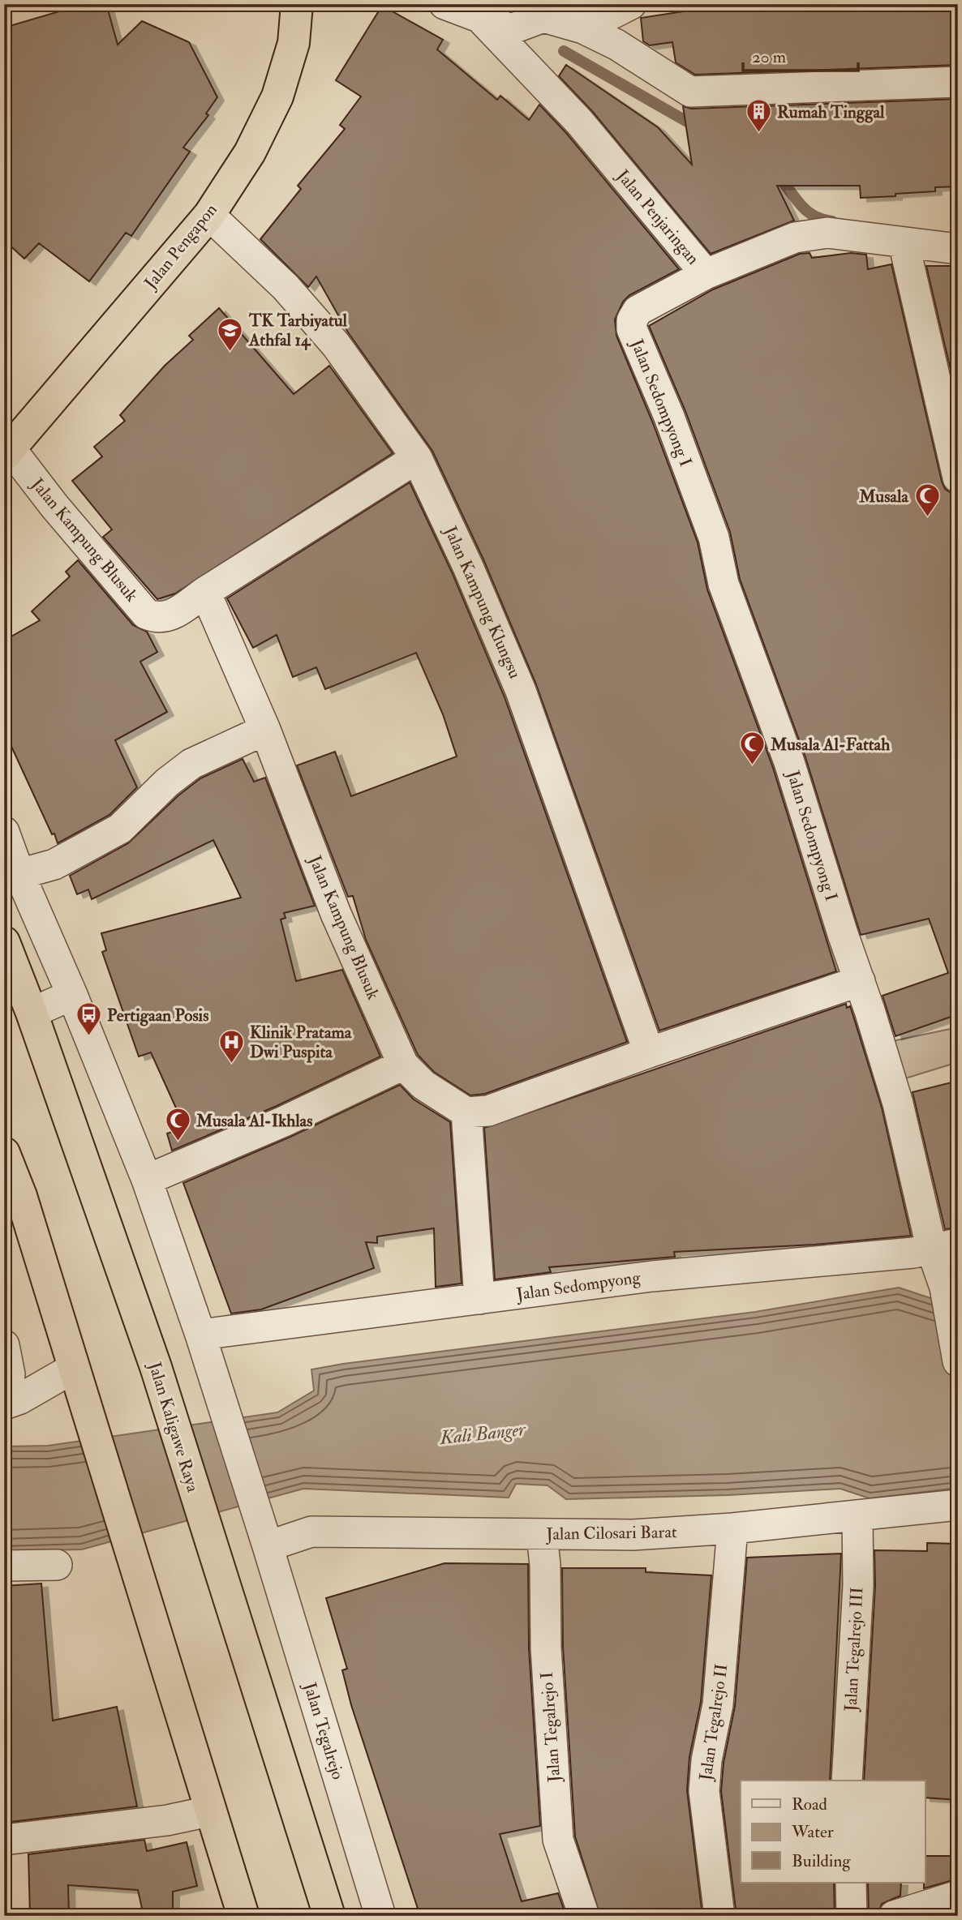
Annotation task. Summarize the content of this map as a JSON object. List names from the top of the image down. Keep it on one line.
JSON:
{"streets":{"highway":["Jalan Pengapon","Jalan Kaligawe Raya"],"street":["Jalan Penjaringan","Jalan Sedompyong I","Jalan Kampung Blusuk","Jalan Kampung Klungsu","Jalan Sedompyong","Jalan Cilosari Barat","Jalan Tegalrejo III","Jalan Tegalrejo II","Jalan Tegalrejo I","Jalan Tegalrejo"]},"crossings":[["Jalan Penjaringan","Jalan Sedompyong I"],["Jalan Pengapon","Jalan Kampung Blusuk"],["Jalan Pengapon","Jalan Kampung Klungsu"],["Jalan Sedompyong I","Jalan Sedompyong"],["Jalan Sedompyong","Jalan Tegalrejo"],["Jalan Cilosari Barat","Jalan Tegalrejo III"],["Jalan Cilosari Barat","Jalan Tegalrejo II"],["Jalan Cilosari Barat","Jalan Tegalrejo I"],["Jalan Cilosari Barat","Jalan Tegalrejo"]],"water":["Kali Banger"],"places":{"building":["Rumah Tinggal"],"school or university":["TK Tarbiyatul Athfal 14"],"mosque":["Musala","Musala Al-Fattah","Musala Al-Ikhlas"],"bus stop":["Pertigaan Posis"],"hospital":["Klinik Pratama Dwi Puspita"]},"legend":["Road","Water","Building"],"scale_bar":"20 m"}
